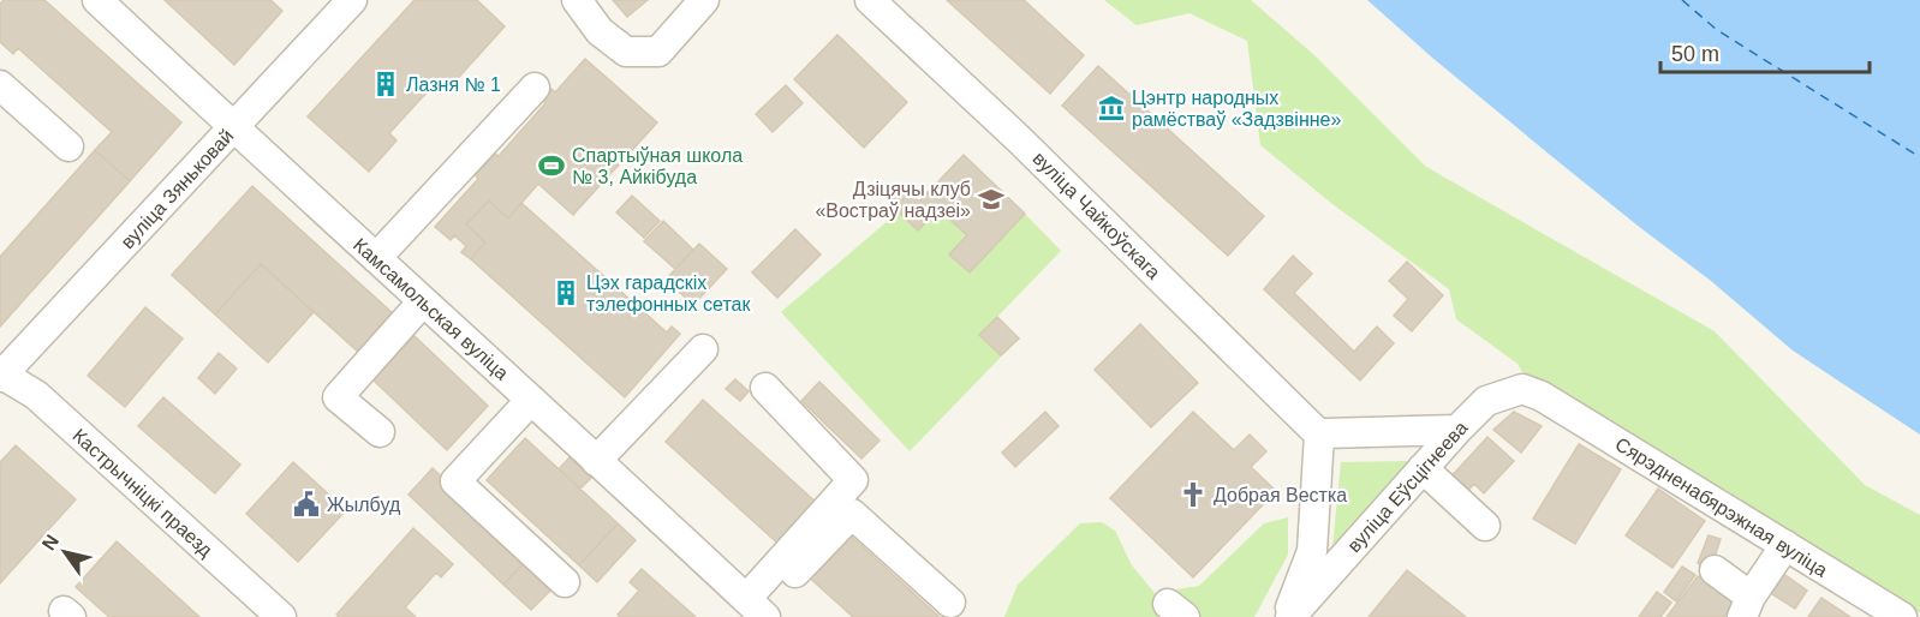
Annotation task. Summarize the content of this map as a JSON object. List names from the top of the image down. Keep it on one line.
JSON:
{"streets":{"street":["вуліца Зяньковай","вуліца Чайкоўскага","Камсамольская вуліца","вуліца Еўсцігнеева","Кастрычніцкі праезд","Сярэдненабярэжная вуліца"]},"crossings":[["вуліца Зяньковай","Камсамольская вуліца"],["вуліца Зяньковай","Кастрычніцкі праезд"],["вуліца Еўсцігнеева","Сярэдненабярэжная вуліца"]],"places":{"building":["Лазня № 1","Цэх гарадскіх тэлефонных сетак"],"museum":["Цэнтр народных рамёстваў «Задзвінне»"],"sports":["Спартыўная школа № 3, Айкібуда"],"school or university":["Дзіцячы клуб «Востраў надзеі»"],"church":["Добрая Вестка"],"public building":["Жылбуд"]},"scale_bar":"50 m","north":"top left"}
